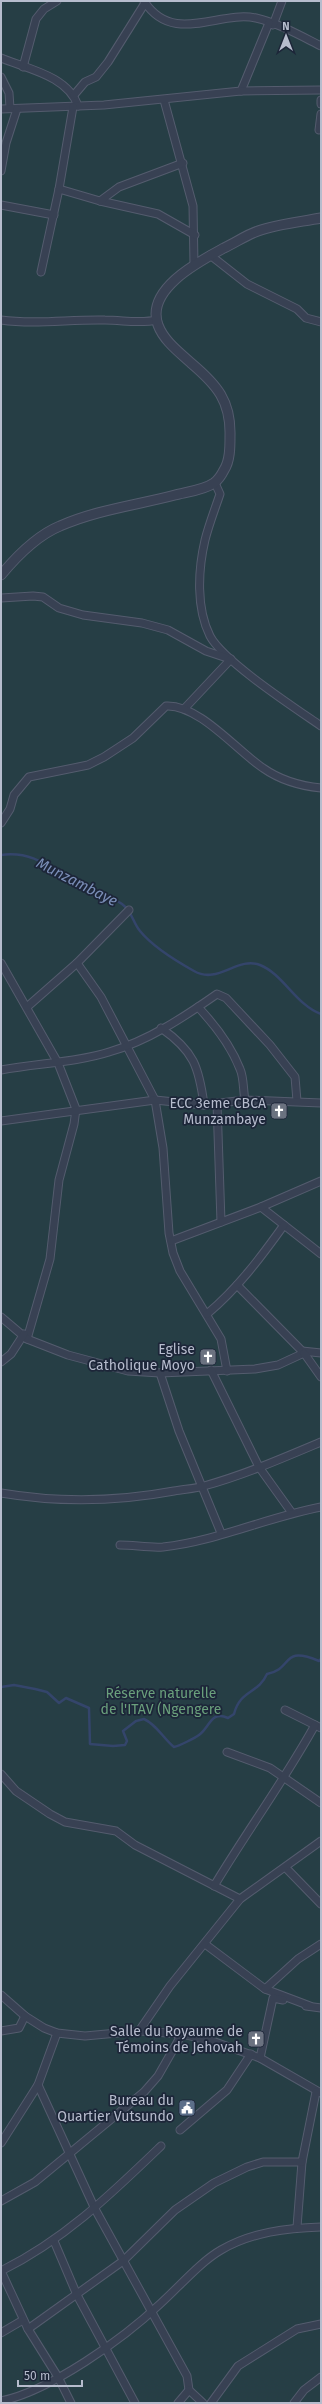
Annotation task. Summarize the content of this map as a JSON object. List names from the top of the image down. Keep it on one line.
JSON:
{"water":["Munzambaye"],"parks":["Réserve naturelle de l'ITAV (Ngengere"],"places":{"church":["ECC 3eme CBCA Munzambaye","Eglise Catholique Moyo","Salle du Royaume de Témoins de Jehovah"],"public building":["Bureau du Quartier Vutsundo"]},"scale_bar":"50 m","north":"top"}
